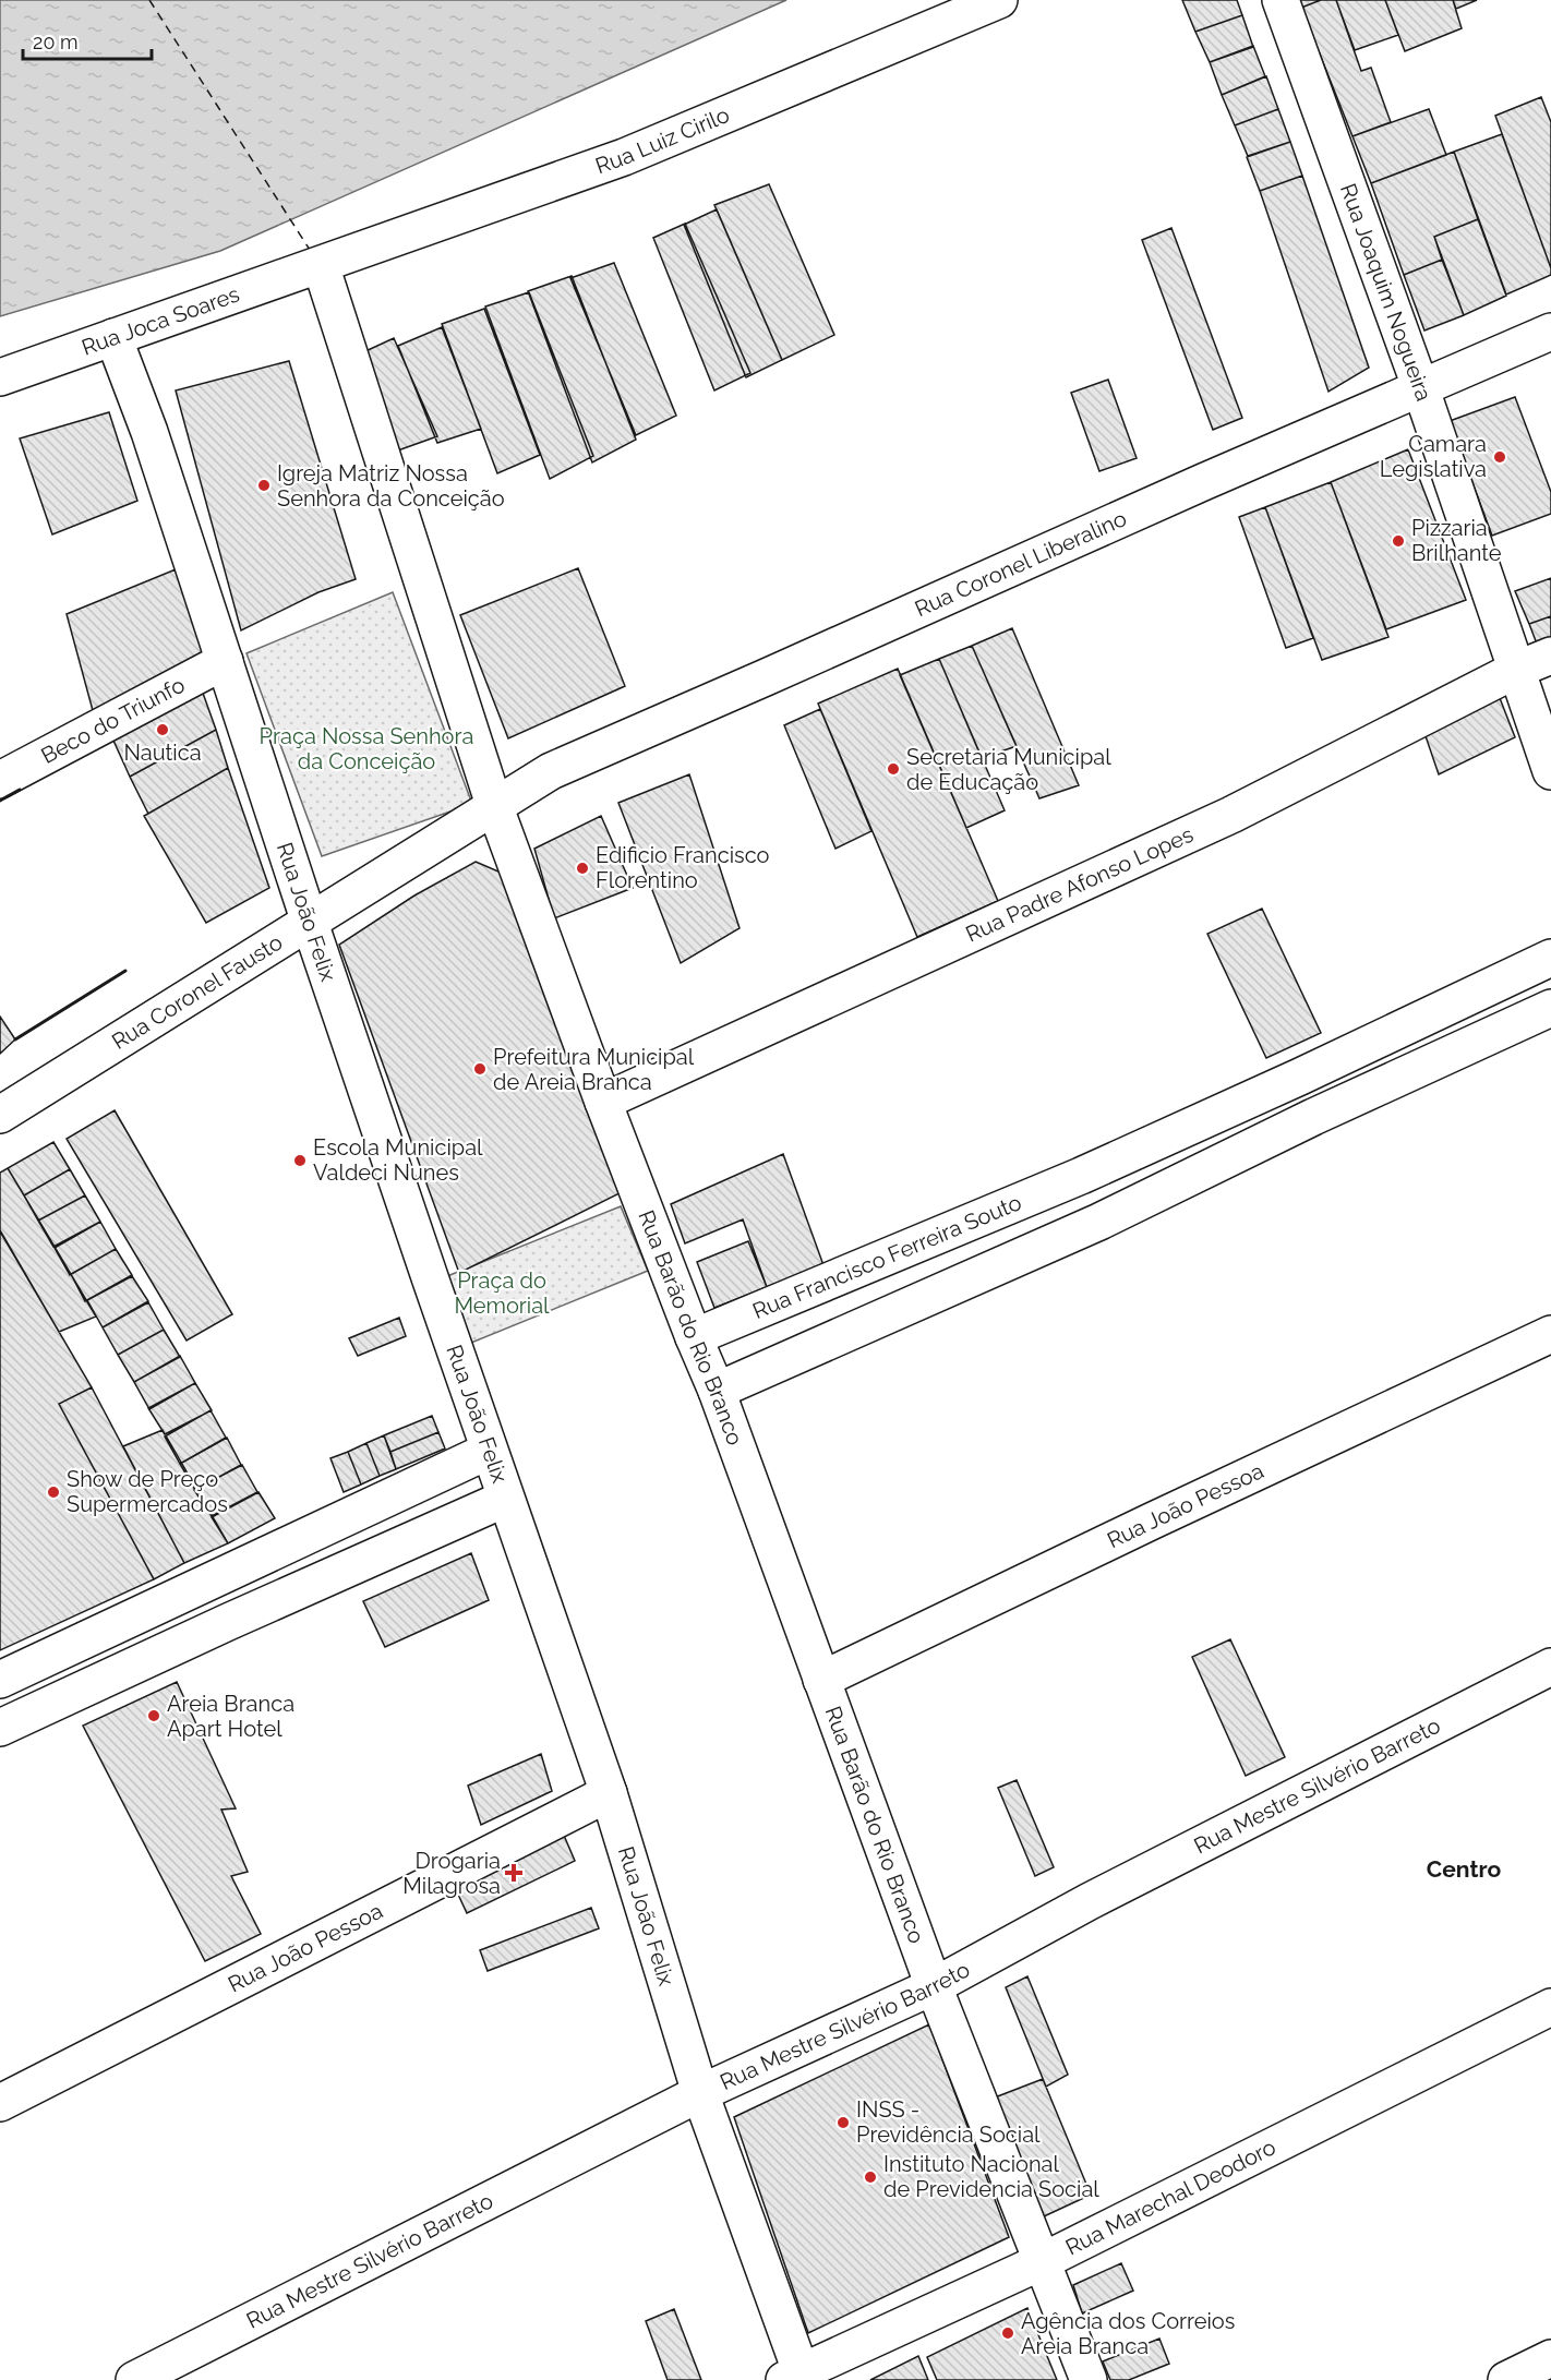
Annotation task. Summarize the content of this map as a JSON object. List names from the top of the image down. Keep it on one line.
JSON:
{"streets":{"street":["Rua Luiz Cirilo","Rua Joaquim Nogueira","Rua Joca Soares","Rua Coronel Liberalino","Beco do Triunfo","Rua Padre Afonso Lopes","Rua João Felix","Rua Coronel Fausto","Rua Francisco Ferreira Souto","Rua Barão do Rio Branco","Rua João Pessoa","Rua Mestre Silvério Barreto","Rua Marechal Deodoro"]},"crossings":[["Rua Luiz Cirilo","Rua Joca Soares"],["Rua Luiz Cirilo","Rua Barão do Rio Branco"],["Rua Joaquim Nogueira","Rua Coronel Liberalino"],["Rua Joaquim Nogueira","Rua Padre Afonso Lopes"],["Rua Joca Soares","Rua João Felix"],["Rua Joca Soares","Rua Barão do Rio Branco"],["Rua Coronel Liberalino","Rua Coronel Fausto"],["Rua Coronel Liberalino","Rua Barão do Rio Branco"],["Beco do Triunfo","Rua João Felix"],["Rua Padre Afonso Lopes","Rua Barão do Rio Branco"],["Rua João Felix","Rua Coronel Fausto"],["Rua João Felix","Rua João Pessoa"],["Rua João Felix","Rua Mestre Silvério Barreto"],["Rua João Felix","Rua Marechal Deodoro"],["Rua Coronel Fausto","Rua Barão do Rio Branco"],["Rua Francisco Ferreira Souto","Rua Barão do Rio Branco"],["Rua Barão do Rio Branco","Rua João Pessoa"],["Rua Barão do Rio Branco","Rua Mestre Silvério Barreto"],["Rua Barão do Rio Branco","Rua Marechal Deodoro"]],"districts":["Centro"],"parks":["Praça Nossa Senhora da Conceição","Praça do Memorial"],"places":{"other":["Camara Legislativa","Igreja Matriz Nossa Senhora da Conceição","Pizzaria Brilhante","Nautica","Secretaria Municipal de Educação","Edificio Francisco Florentino","Prefeitura Municipal de Areia Branca","Escola Municipal Valdeci Nunes","Show de Preço Supermercados","Areia Branca Apart Hotel","INSS - Previdência Social","Instituto Nacional de Previdencia Social","Agência dos Correios Areia Branca"],"health":["Drogaria Milagrosa"]},"scale_bar":"20 m"}
